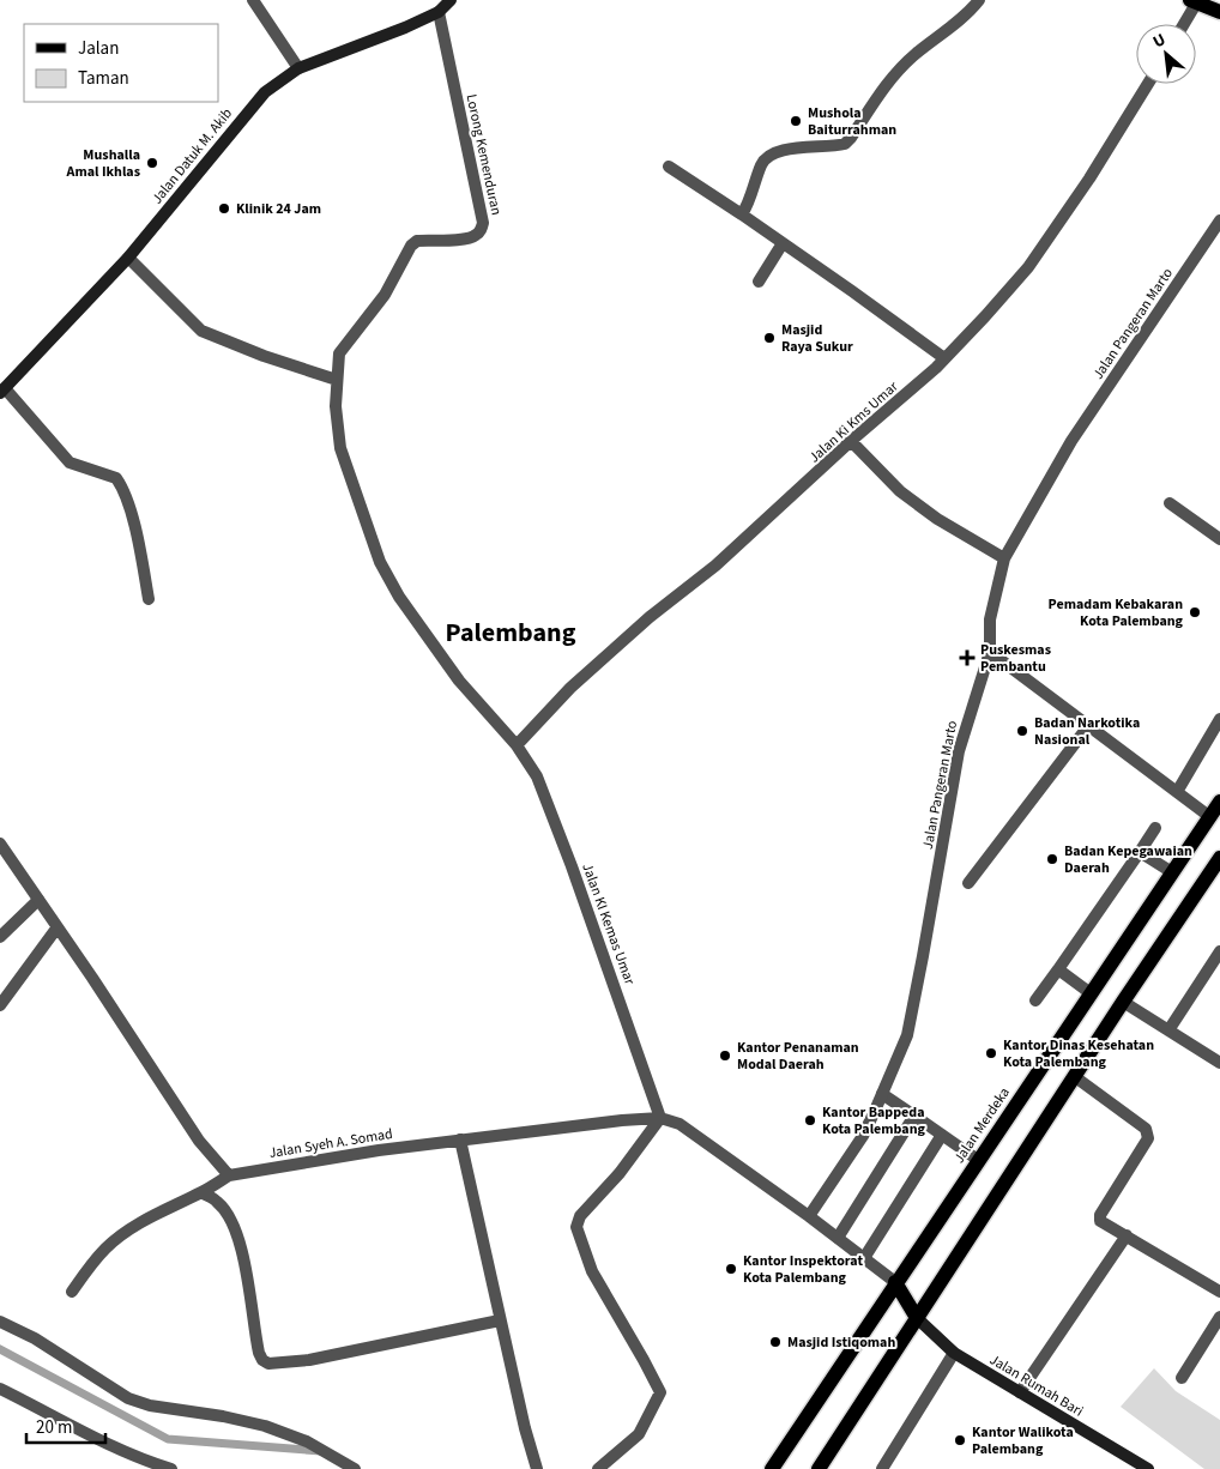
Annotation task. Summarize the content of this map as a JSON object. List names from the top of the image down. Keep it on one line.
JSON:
{"streets":{"main road":["Jalan Merdeka"],"street":["Lorong Kemenduran","Jalan Datuk M. Akib","Jalan Pangeran Marto","Jalan Ki Kms Umar","Jalan KI Kemas Umar","Jalan Syeh A. Somad","Jalan Rumah Bari"]},"crossings":[["Lorong Kemenduran","Jalan Datuk M. Akib"],["Lorong Kemenduran","Jalan Ki Kms Umar"],["Lorong Kemenduran","Jalan KI Kemas Umar"],["Jalan Pangeran Marto","Jalan Syeh A. Somad"],["Jalan Ki Kms Umar","Jalan KI Kemas Umar"],["Jalan KI Kemas Umar","Jalan Syeh A. Somad"],["Jalan Merdeka","Jalan Syeh A. Somad"]],"districts":["Palembang"],"places":{"other":["Mushola Baiturrahman","Mushalla Amal Ikhlas","Klinik 24 Jam","Masjid Raya Sukur","Pemadam Kebakaran Kota Palembang","Badan Narkotika Nasional","Badan Kepegawaian Daerah","Kantor Dinas Kesehatan Kota Palembang","Kantor Penanaman Modal Daerah","Kantor Bappeda Kota Palembang","Kantor Inspektorat Kota Palembang","Masjid Istiqomah","Kantor Walikota Palembang"],"health":["Puskesmas Pembantu"]},"legend":["Jalan","Taman"],"scale_bar":"20 m","north":"top left"}
